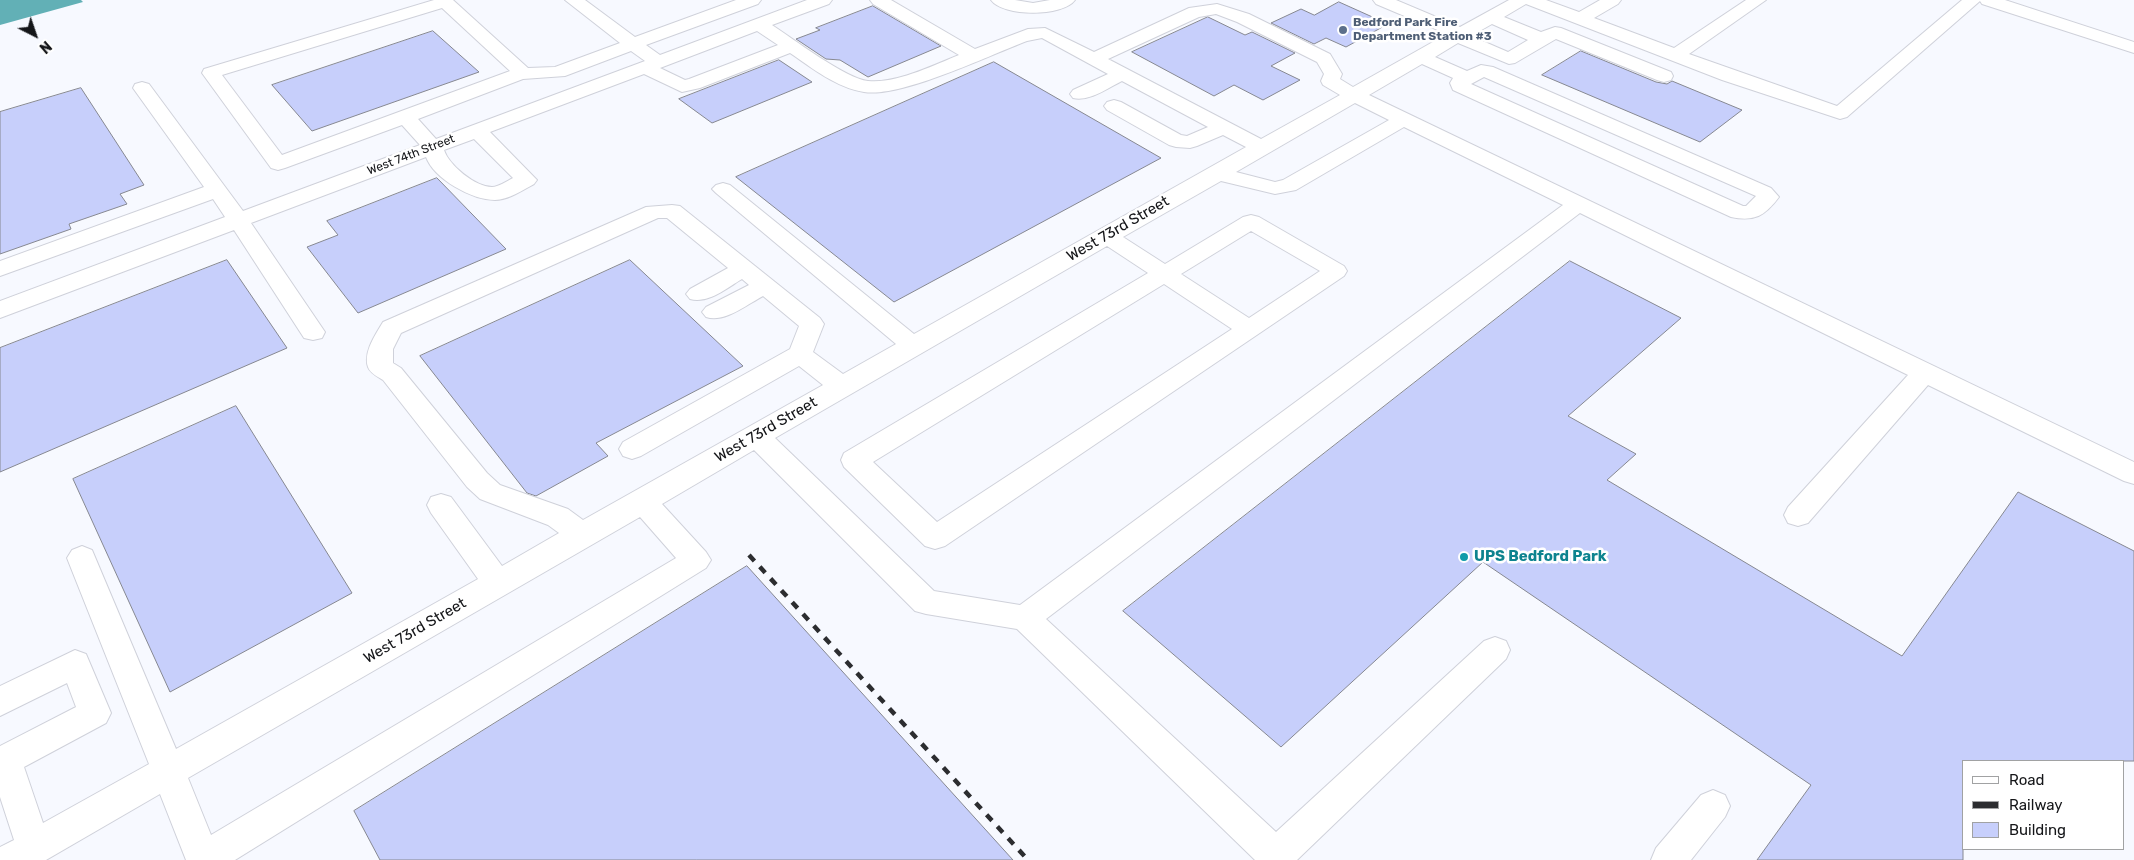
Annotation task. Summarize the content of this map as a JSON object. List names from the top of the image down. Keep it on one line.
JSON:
{"streets":{"street":["West 74th Street","West 73rd Street"]},"places":["Bedford Park Fire Department Station #3","UPS Bedford Park"],"legend":["Road","Railway","Building"],"north":"bottom right"}
